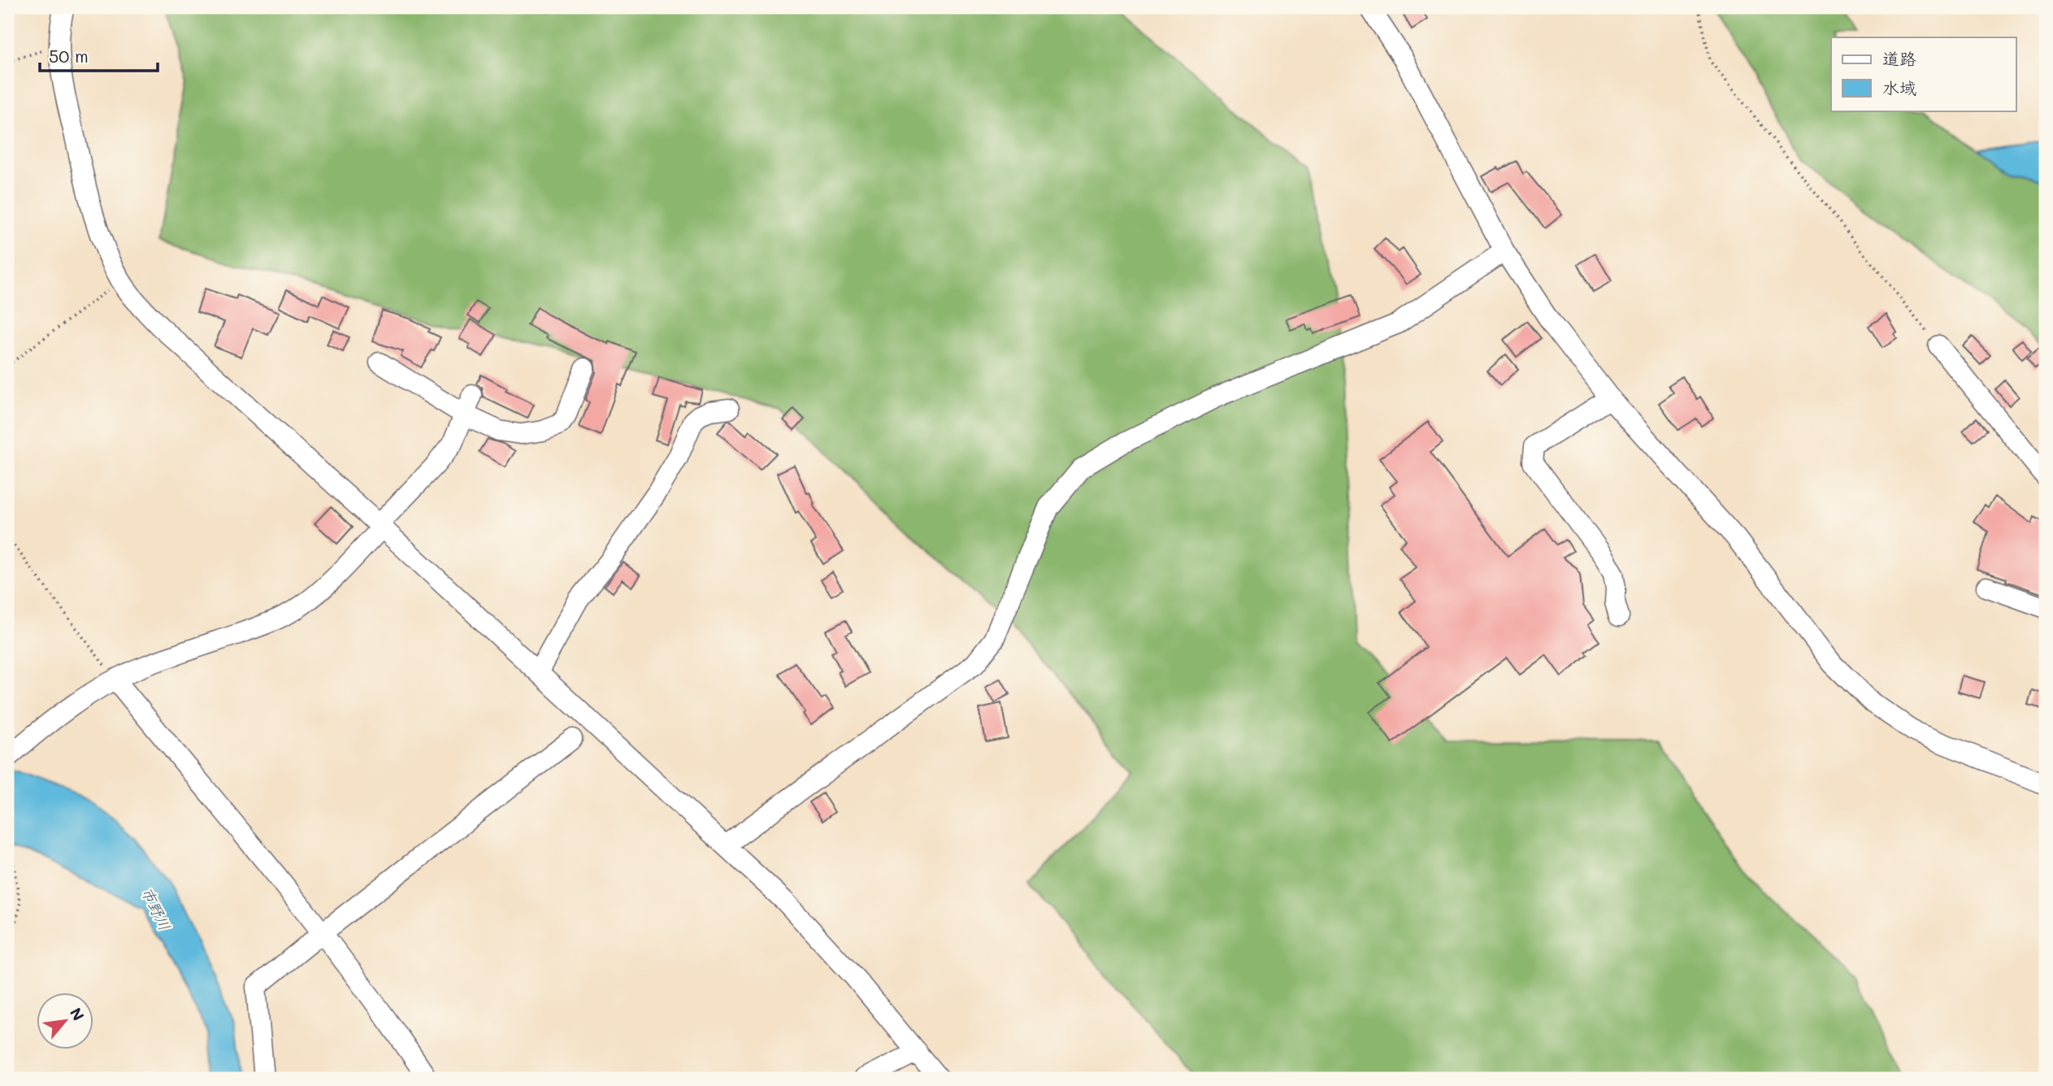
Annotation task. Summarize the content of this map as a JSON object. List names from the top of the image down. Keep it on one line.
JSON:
{"water":["市野川"],"legend":["道路","水域"],"scale_bar":"50 m","north":"top right"}
